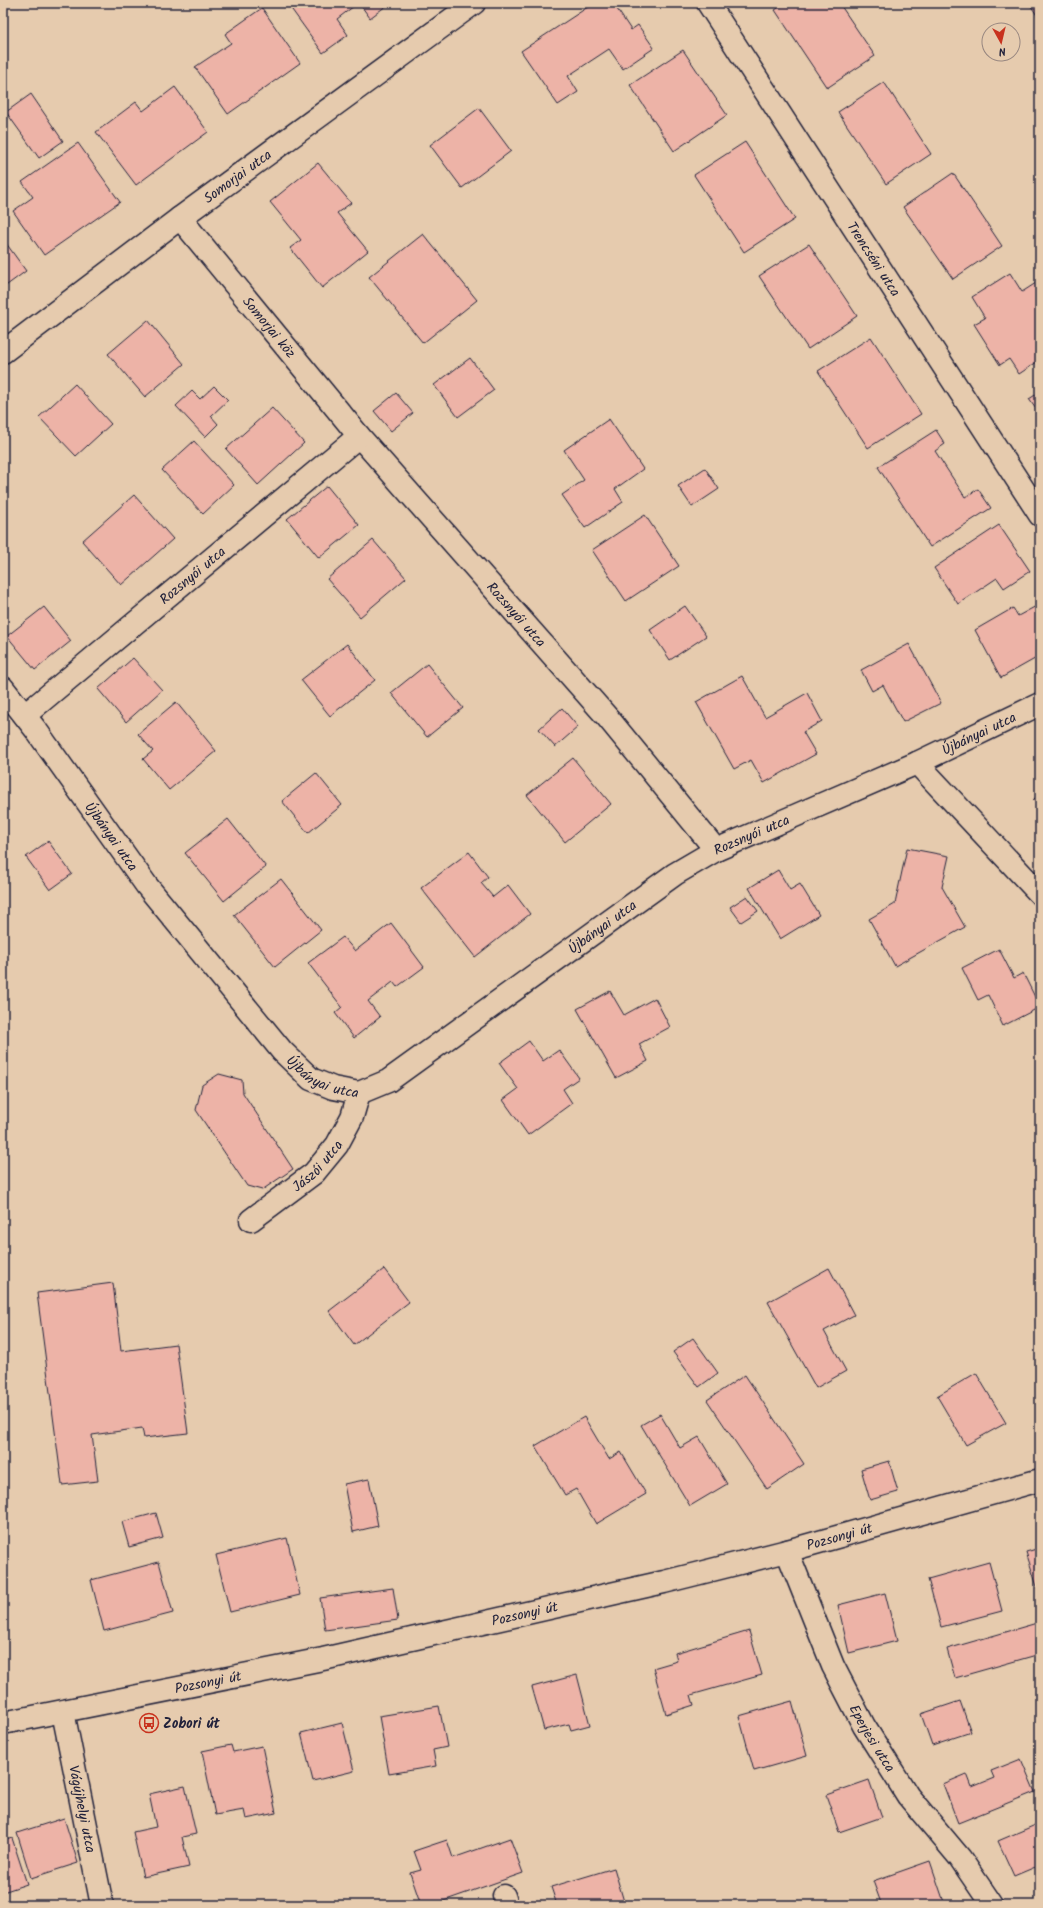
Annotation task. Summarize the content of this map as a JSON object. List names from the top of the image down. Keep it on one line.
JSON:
{"streets":{"street":["Somorjai utca","Trencséni utca","Somorjai köz","Rozsnyói utca","Újbányai utca","Jászói utca","Pozsonyi út","Eperjesi utca","Vágújhelyi utca"]},"crossings":[["Somorjai utca","Somorjai köz"],["Somorjai köz","Rozsnyói utca"],["Rozsnyói utca","Újbányai utca"],["Újbányai utca","Jászói utca"],["Pozsonyi út","Eperjesi utca"],["Pozsonyi út","Vágújhelyi utca"]],"places":{"bus stop":["Zobori út"]},"north":"bottom"}
